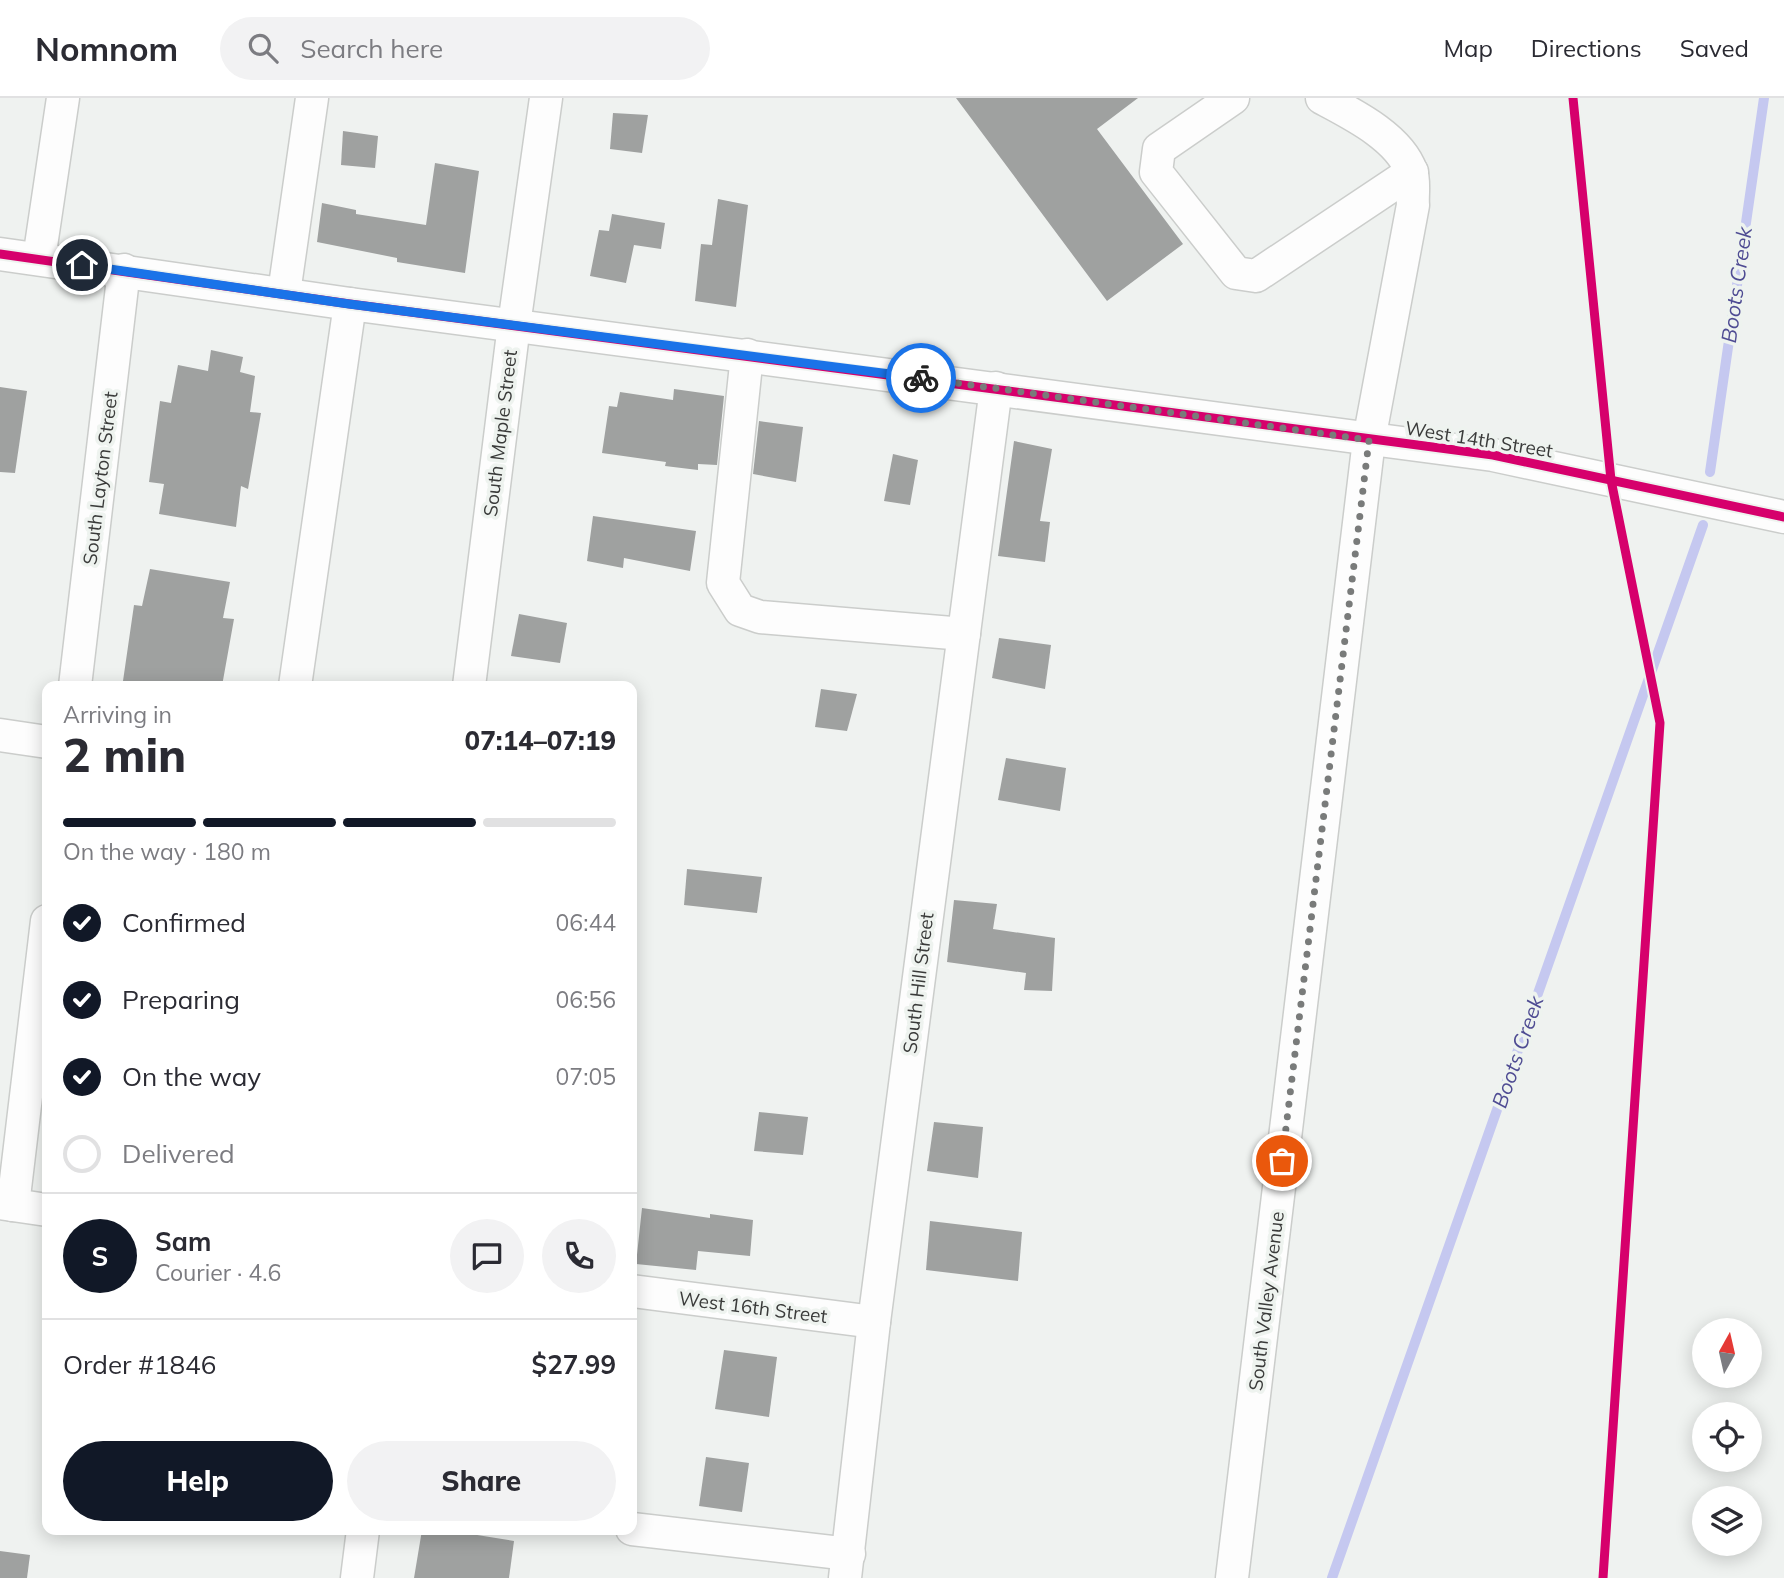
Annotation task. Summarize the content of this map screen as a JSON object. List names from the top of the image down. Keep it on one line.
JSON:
{"streets":{"street":["South Maple Street","West 14th Street","South Layton Street","South Hill Street","South Valley Avenue","West 16th Street"]},"crossings":[["South Maple Street","West 14th Street"],["West 14th Street","South Layton Street"],["West 14th Street","South Hill Street"],["West 14th Street","South Valley Avenue"],["South Hill Street","West 16th Street"]],"water":["Boots Creek"],"north":"top","page":{"header":"Nomnom","search":"Search here","nav":["Map","Directions","Saved"],"heading":["2 min","Arriving in","07:14–07:19"],"panel":["Sam","Courier · 4.6","Order #1846","$27.99"],"bar":"On the way · 180 m","list":[["Confirmed","06:44"],["Preparing","06:56"],["On the way","07:05"],"Delivered"],"round":"S","buttons":["Help","Share"]}}
